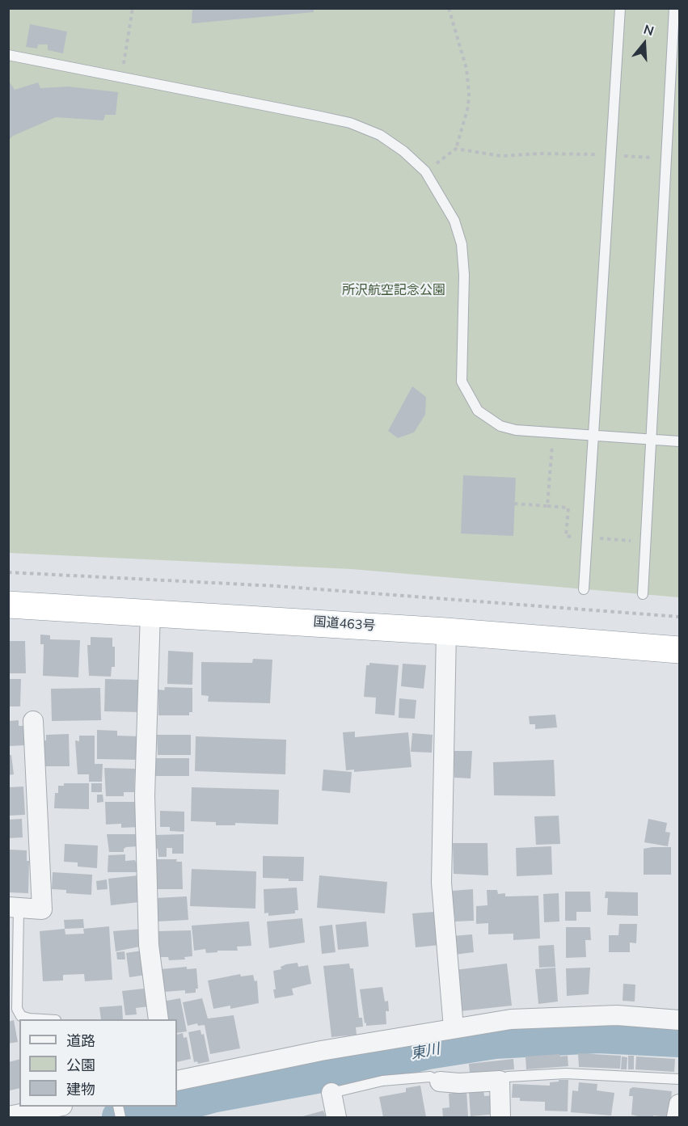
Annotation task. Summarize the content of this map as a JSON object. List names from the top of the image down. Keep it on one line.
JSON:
{"streets":{"highway":["国道463号"]},"water":["東川"],"parks":["所沢航空記念公園"],"legend":["道路","公園","建物"],"north":"top"}
